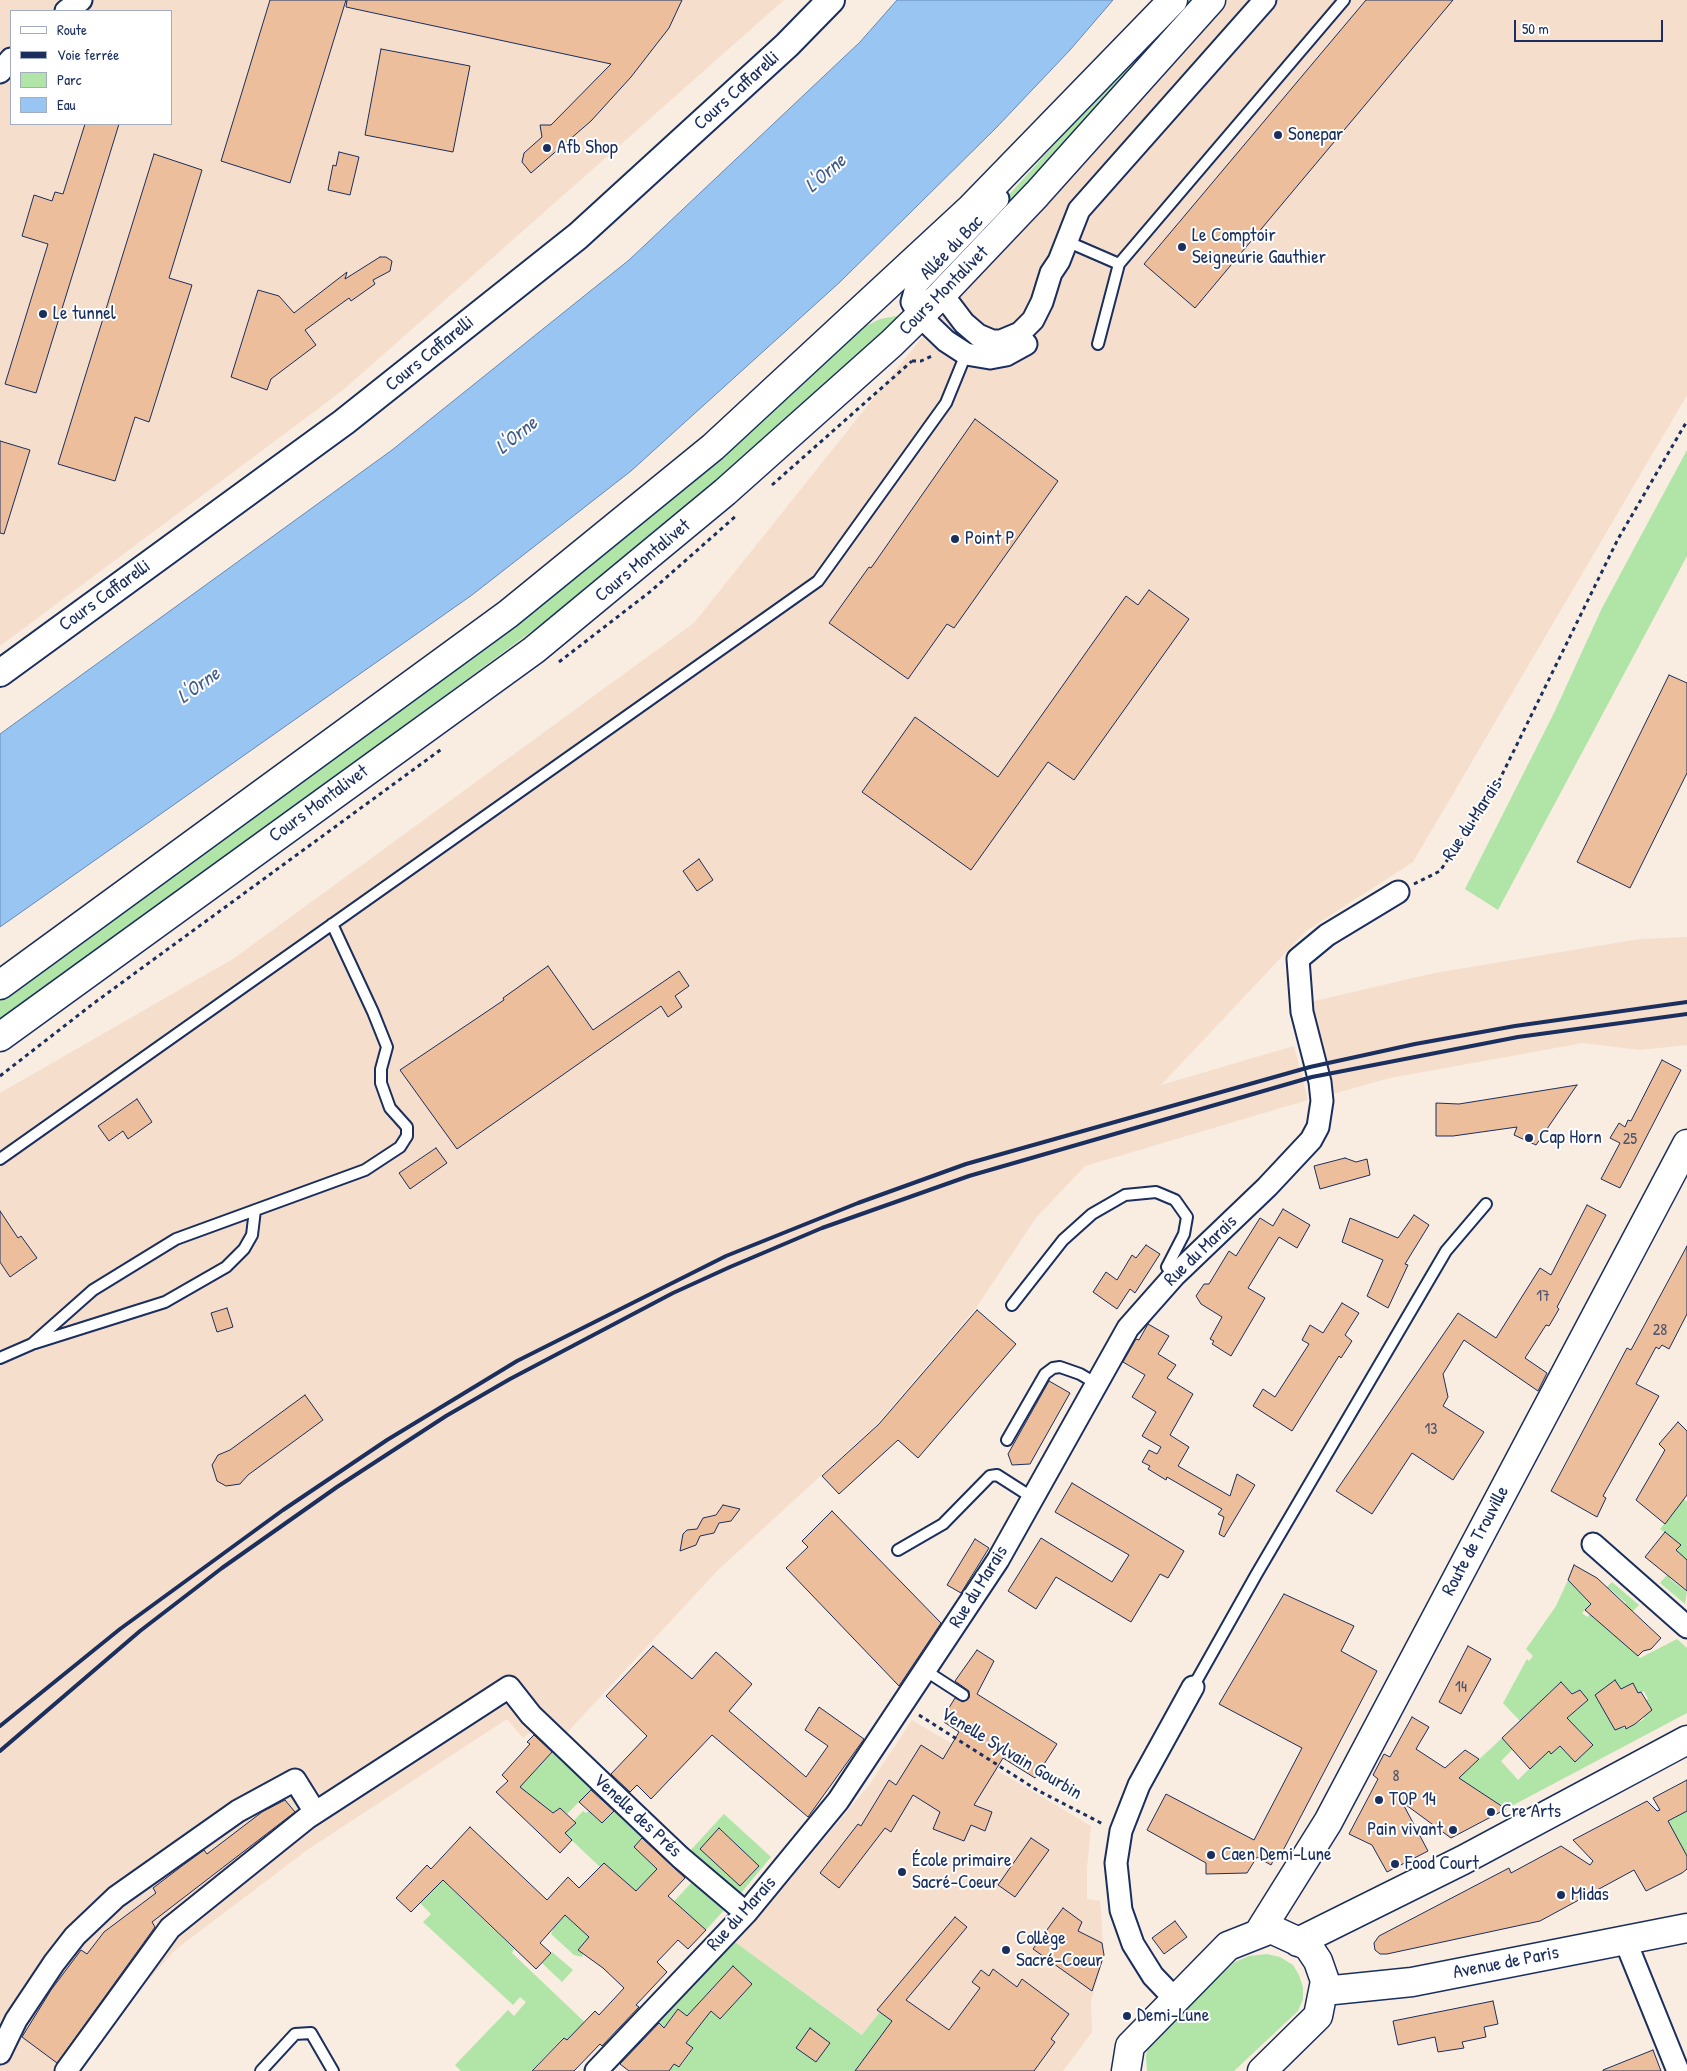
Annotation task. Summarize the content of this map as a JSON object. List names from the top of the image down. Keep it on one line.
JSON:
{"streets":{"main road":["Cours Montalivet","Route de Trouville","Avenue de Paris"],"street":["Cours Caffarelli","Allée du Bac","Rue du Marais","Venelle des Prés"],"path":["Venelle Sylvain Gourbin"]},"crossings":[["Allée du Bac","Cours Montalivet"],["Rue du Marais","Venelle des Prés"]],"water":["L'Orne"],"places":["Sonepar","Afb Shop","Le Comptoir Seigneurie Gauthier","Le tunnel","Point P","Cap Horn","TOP 14","Cre Arts","Pain vivant","Caen Demi-Lune","Food Court","École primaire Sacré-Coeur","Midas","Collège Sacré-Coeur","Demi-Lune"],"house_numbers":["25","17","28","13","14","8"],"legend":["Route","Voie ferrée","Parc","Eau"],"scale_bar":"50 m"}
